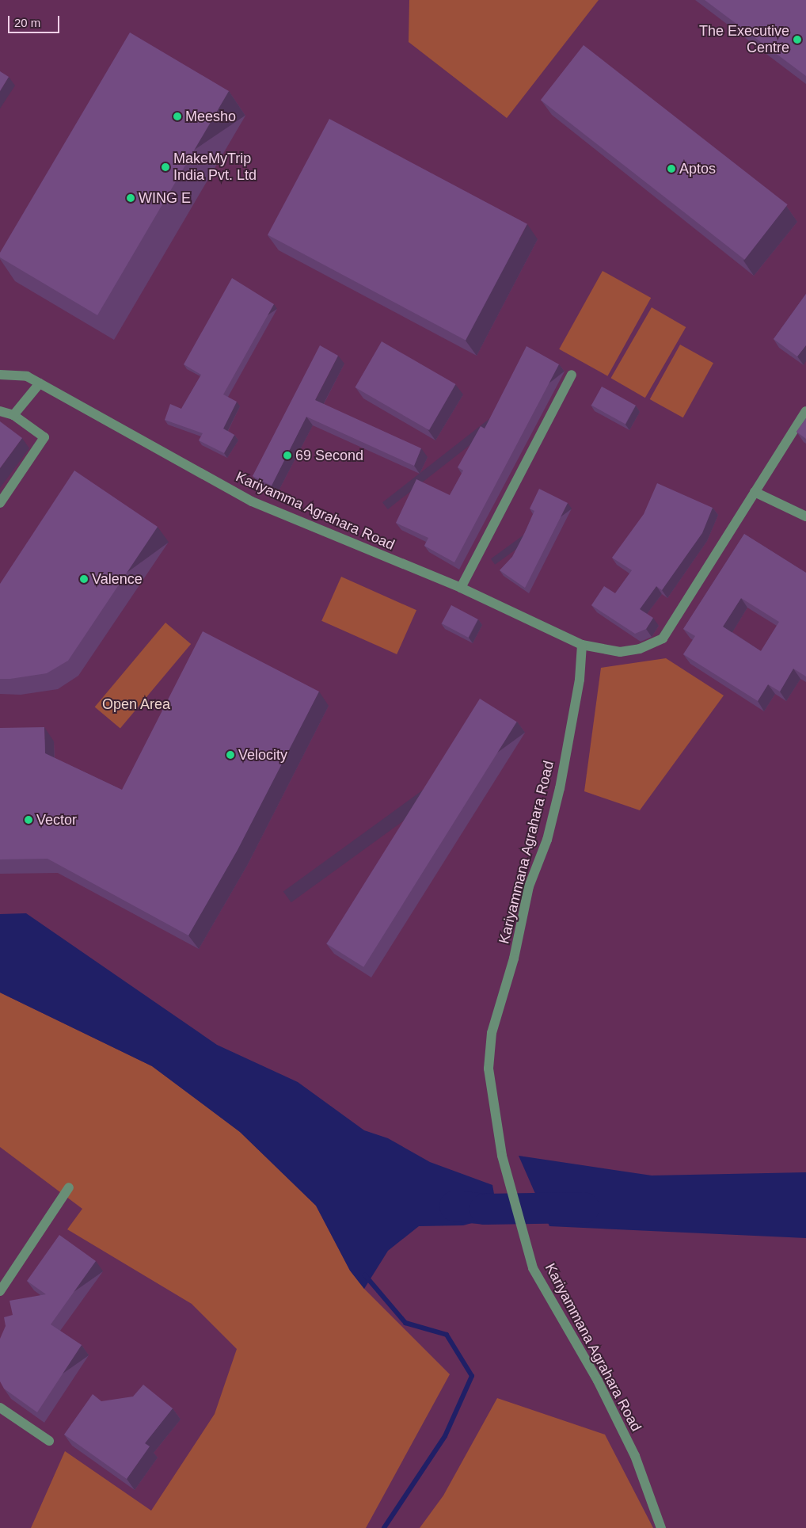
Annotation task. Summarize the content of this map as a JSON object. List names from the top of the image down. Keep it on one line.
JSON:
{"streets":{"street":["Kariyamma Agrahara Road","Kariyammana Agrahara Road"]},"crossings":[["Kariyamma Agrahara Road","Kariyammana Agrahara Road"]],"parks":["Open Area"],"places":["The Executive Centre","Meesho","MakeMyTrip India Pvt. Ltd","Aptos","WING E","69 Second","Valence","Velocity","Vector"],"scale_bar":"20 m"}
